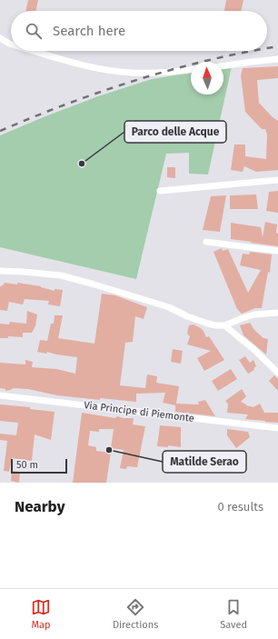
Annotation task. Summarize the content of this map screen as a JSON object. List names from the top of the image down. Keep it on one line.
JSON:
{"streets":{"street":["Via Principe di Piemonte"]},"places":["Parco delle Acque","Matilde Serao"],"scale_bar":"50 m","north":"top","page":{"search":"Search here","scale":"50 m","heading":["Nearby","0 results"],"nav":["Map","Directions","Saved"]}}
